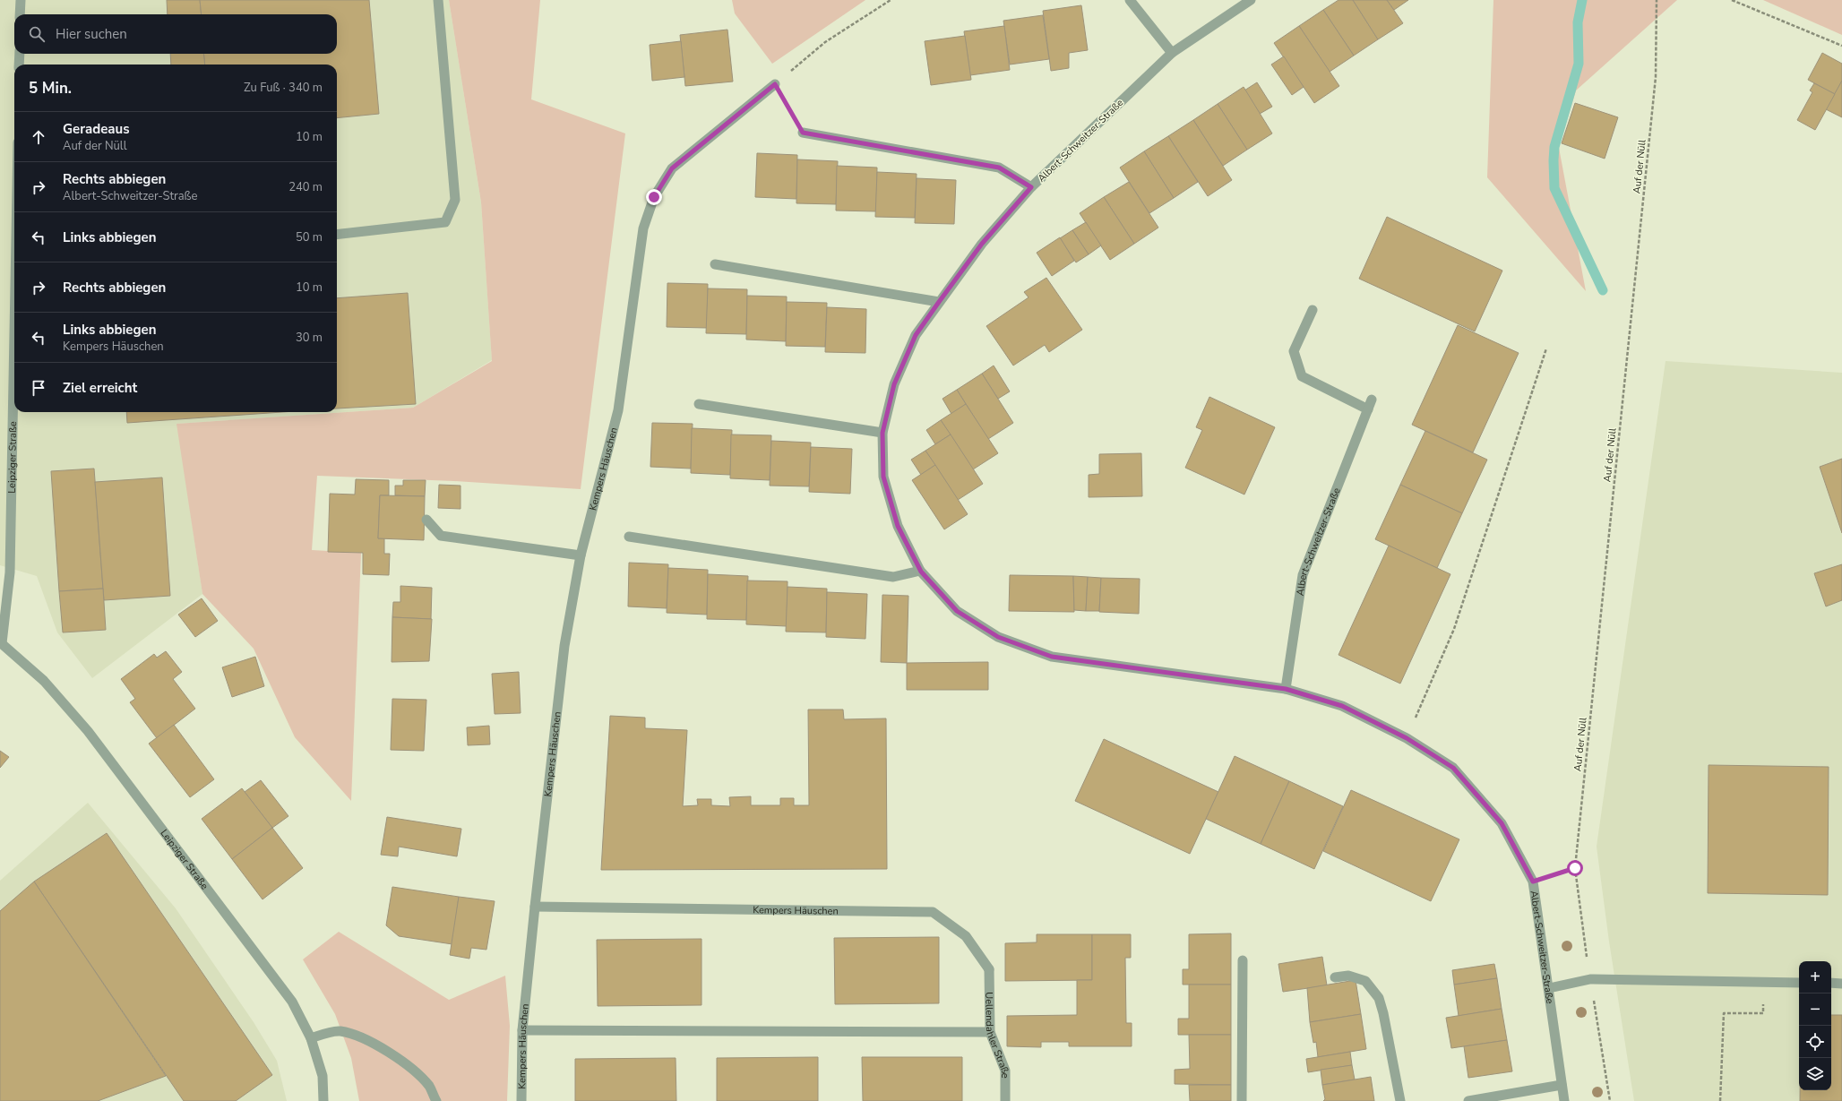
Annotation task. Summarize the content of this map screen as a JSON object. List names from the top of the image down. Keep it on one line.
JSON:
{"streets":{"street":["Albert-Schweitzer-Straße","Leipziger Straße","Kempers Häuschen","Uellendahler Straße"],"path":["Auf der Nüll"]},"crossings":[["Albert-Schweitzer-Straße","Auf der Nüll"],["Kempers Häuschen","Uellendahler Straße"]],"page":{"search":"Hier suchen","heading":["5 Min.","Zu Fuß · 340 m"],"list":[["Geradeaus","Auf der Nüll","10 m"],["Rechts abbiegen","Albert-Schweitzer-Straße","240 m"],["Links abbiegen","50 m"],["Rechts abbiegen","10 m"],["Links abbiegen","Kempers Häuschen","30 m"],"Ziel erreicht"],"map_buttons":["+","−"]}}
